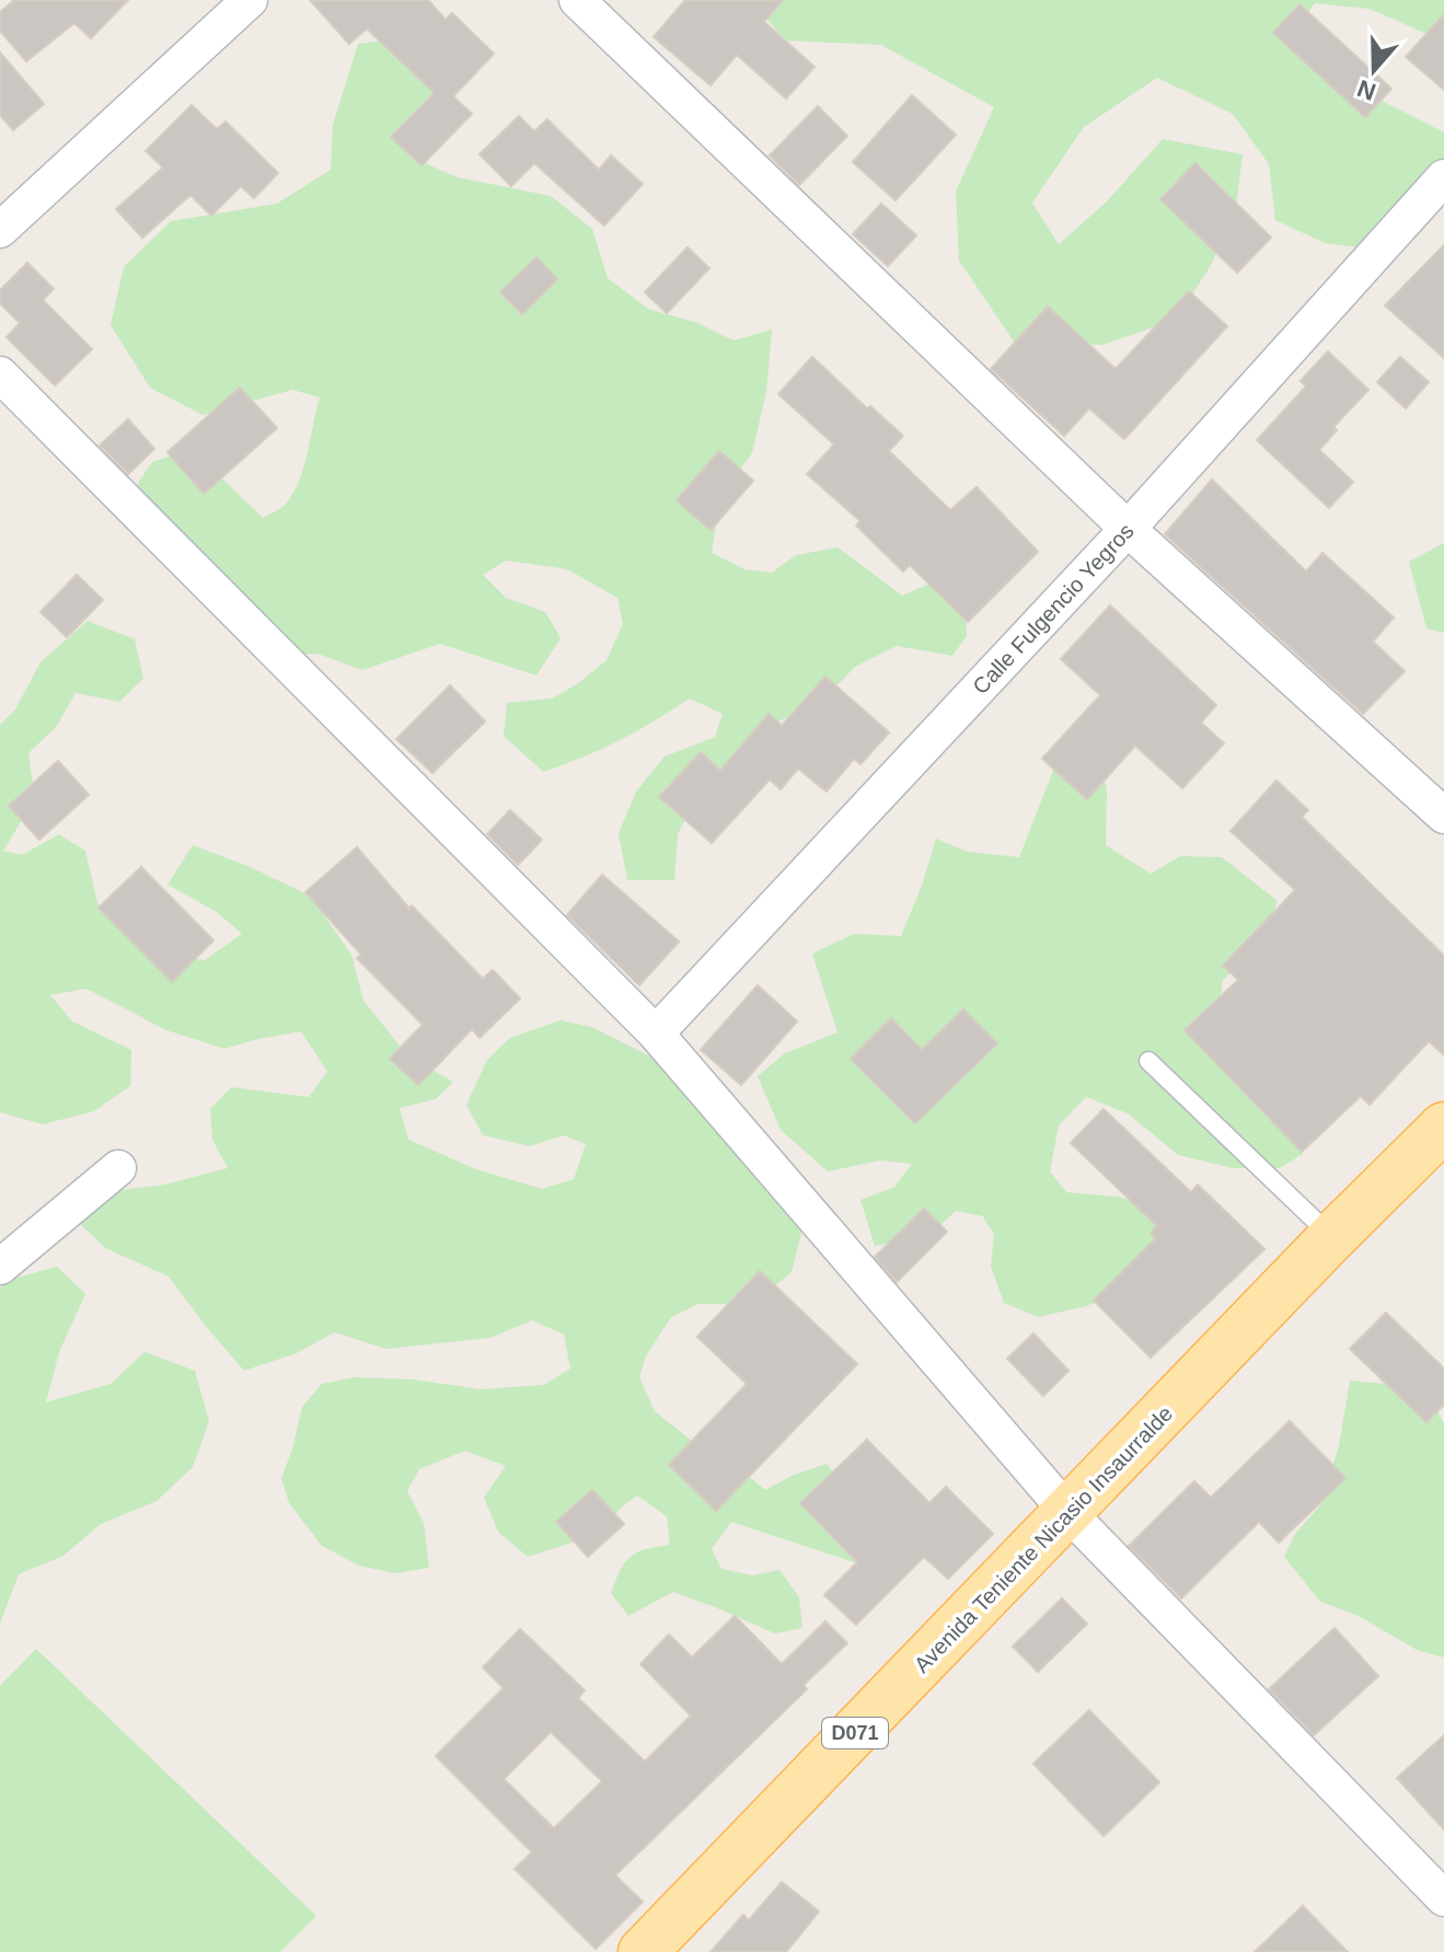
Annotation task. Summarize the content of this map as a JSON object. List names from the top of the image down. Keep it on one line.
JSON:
{"streets":{"main road":["Avenida Teniente Nicasio Insaurralde","D071"],"street":["Calle Fulgencio Yegros"]},"north":"bottom"}
